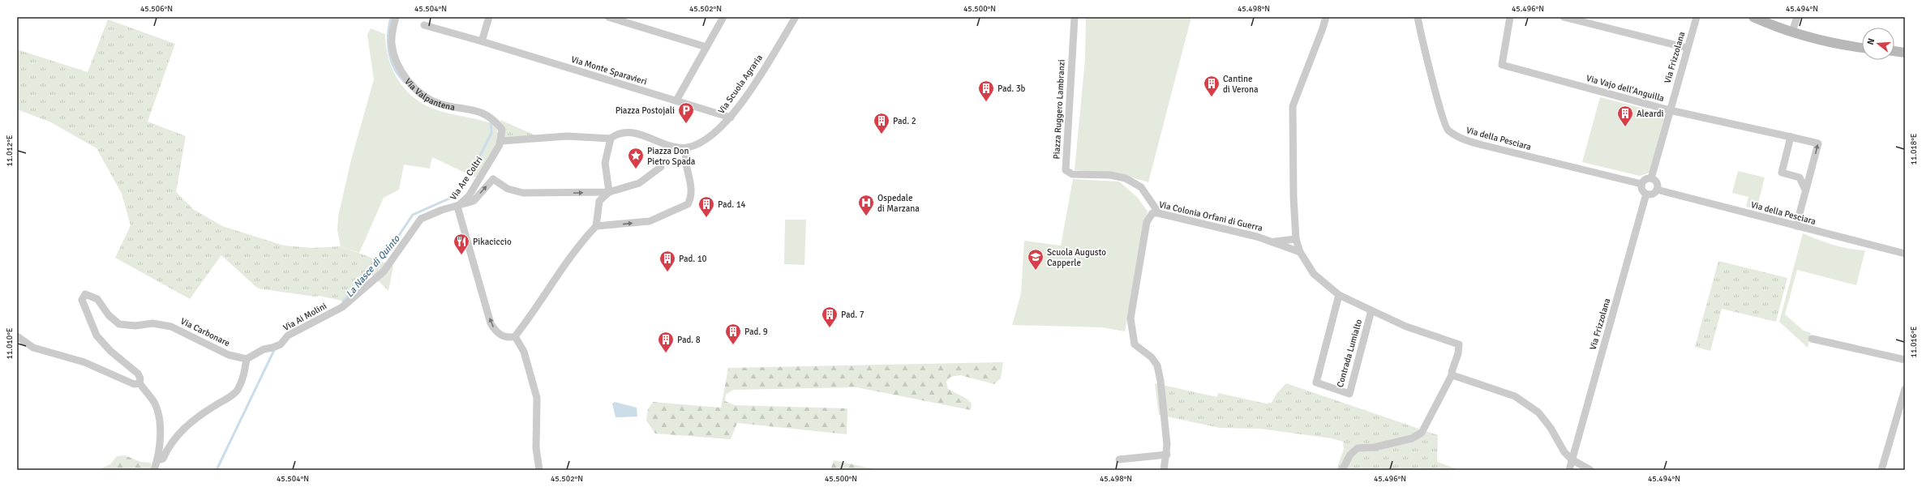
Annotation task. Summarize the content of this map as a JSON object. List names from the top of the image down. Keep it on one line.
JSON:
{"streets":{"street":["Via Frizzolana","Via Monte Sparavieri","Via Scuola Agraria","Via Vajo dell'Anguilla","Via Valpantena","Piazza Ruggero Lambranzi","Via della Pesciara","Via Are Coltri","Via Colonia Orfani di Guerra","Via Ai Molini","Via Carbonare","Contrada Lumialto"]},"crossings":[["Via Frizzolana","Via Vajo dell'Anguilla"],["Via Frizzolana","Via della Pesciara"],["Via Monte Sparavieri","Via Scuola Agraria"],["Via Vajo dell'Anguilla","Via della Pesciara"],["Via Valpantena","Via Are Coltri"],["Piazza Ruggero Lambranzi","Via Colonia Orfani di Guerra"],["Via Are Coltri","Via Ai Molini"],["Via Colonia Orfani di Guerra","Contrada Lumialto"],["Via Ai Molini","Via Carbonare"]],"one_way":["Via Are Coltri"],"water":["La Nasce di Quinto"],"places":{"building":["Cantine di Verona","Pad. 3b","Aleardi","Pad. 2","Pad. 14","Pad. 10","Pad. 7","Pad. 9","Pad. 8"],"parking":["Piazza Postojali"],"place":["Piazza Don Pietro Spada"],"hospital":["Ospedale di Marzana"],"restaurant":["Pikaciccio"],"school or university":["Scuola Augusto Capperle"]},"north":"left","coordinates":["45.506°N","45.504°N","45.502°N","45.500°N","45.498°N","45.496°N","45.494°N","11.018°E","11.012°E","11.016°E","11.010°E"]}
